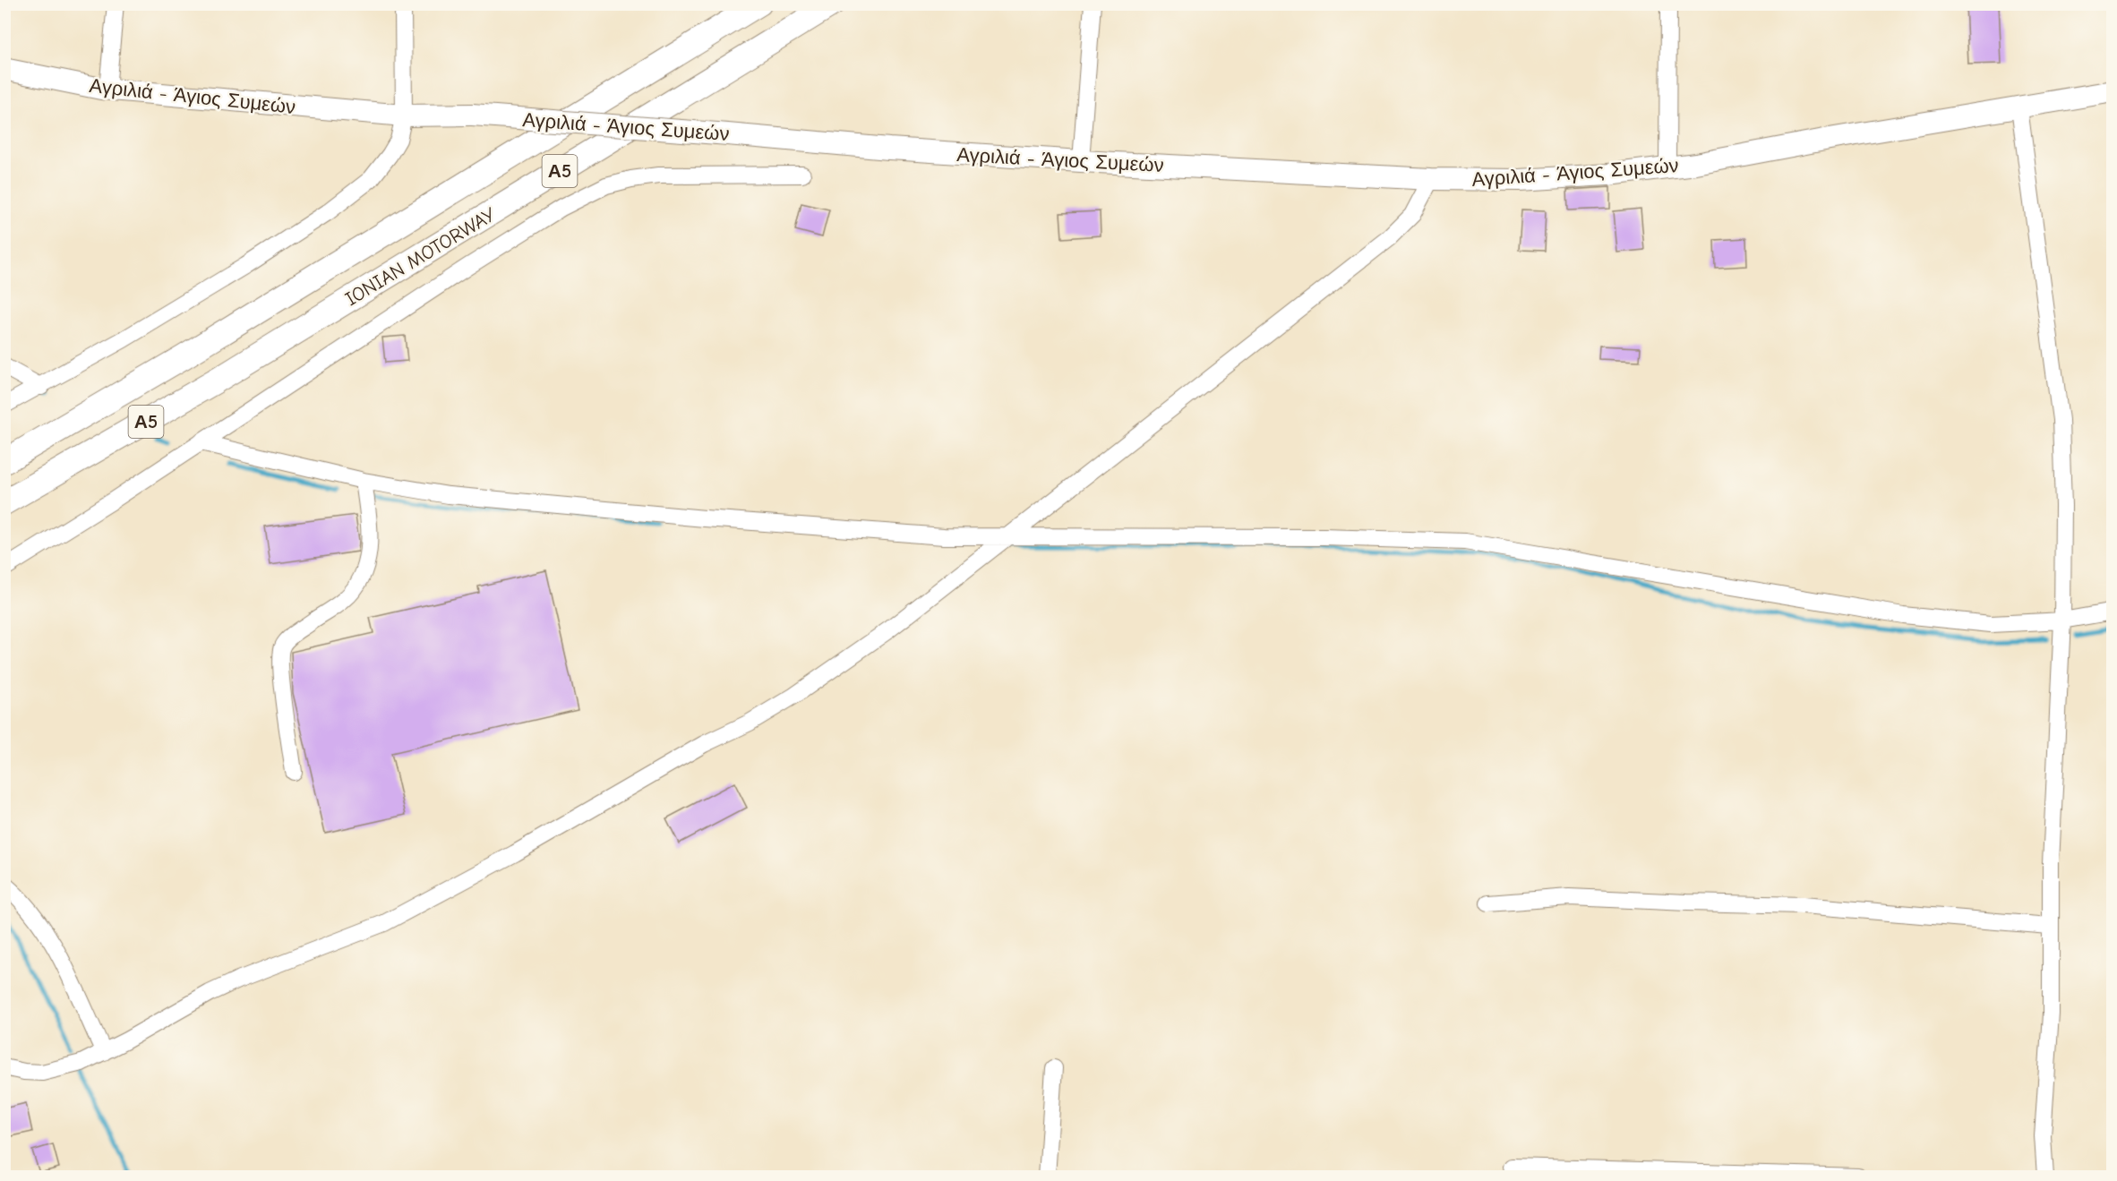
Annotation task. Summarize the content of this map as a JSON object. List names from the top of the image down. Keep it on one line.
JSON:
{"streets":{"highway":["Α5","IONIAN MOTORWAY"],"main road":["Αγριλιά - Άγιος Συμεών"]}}
